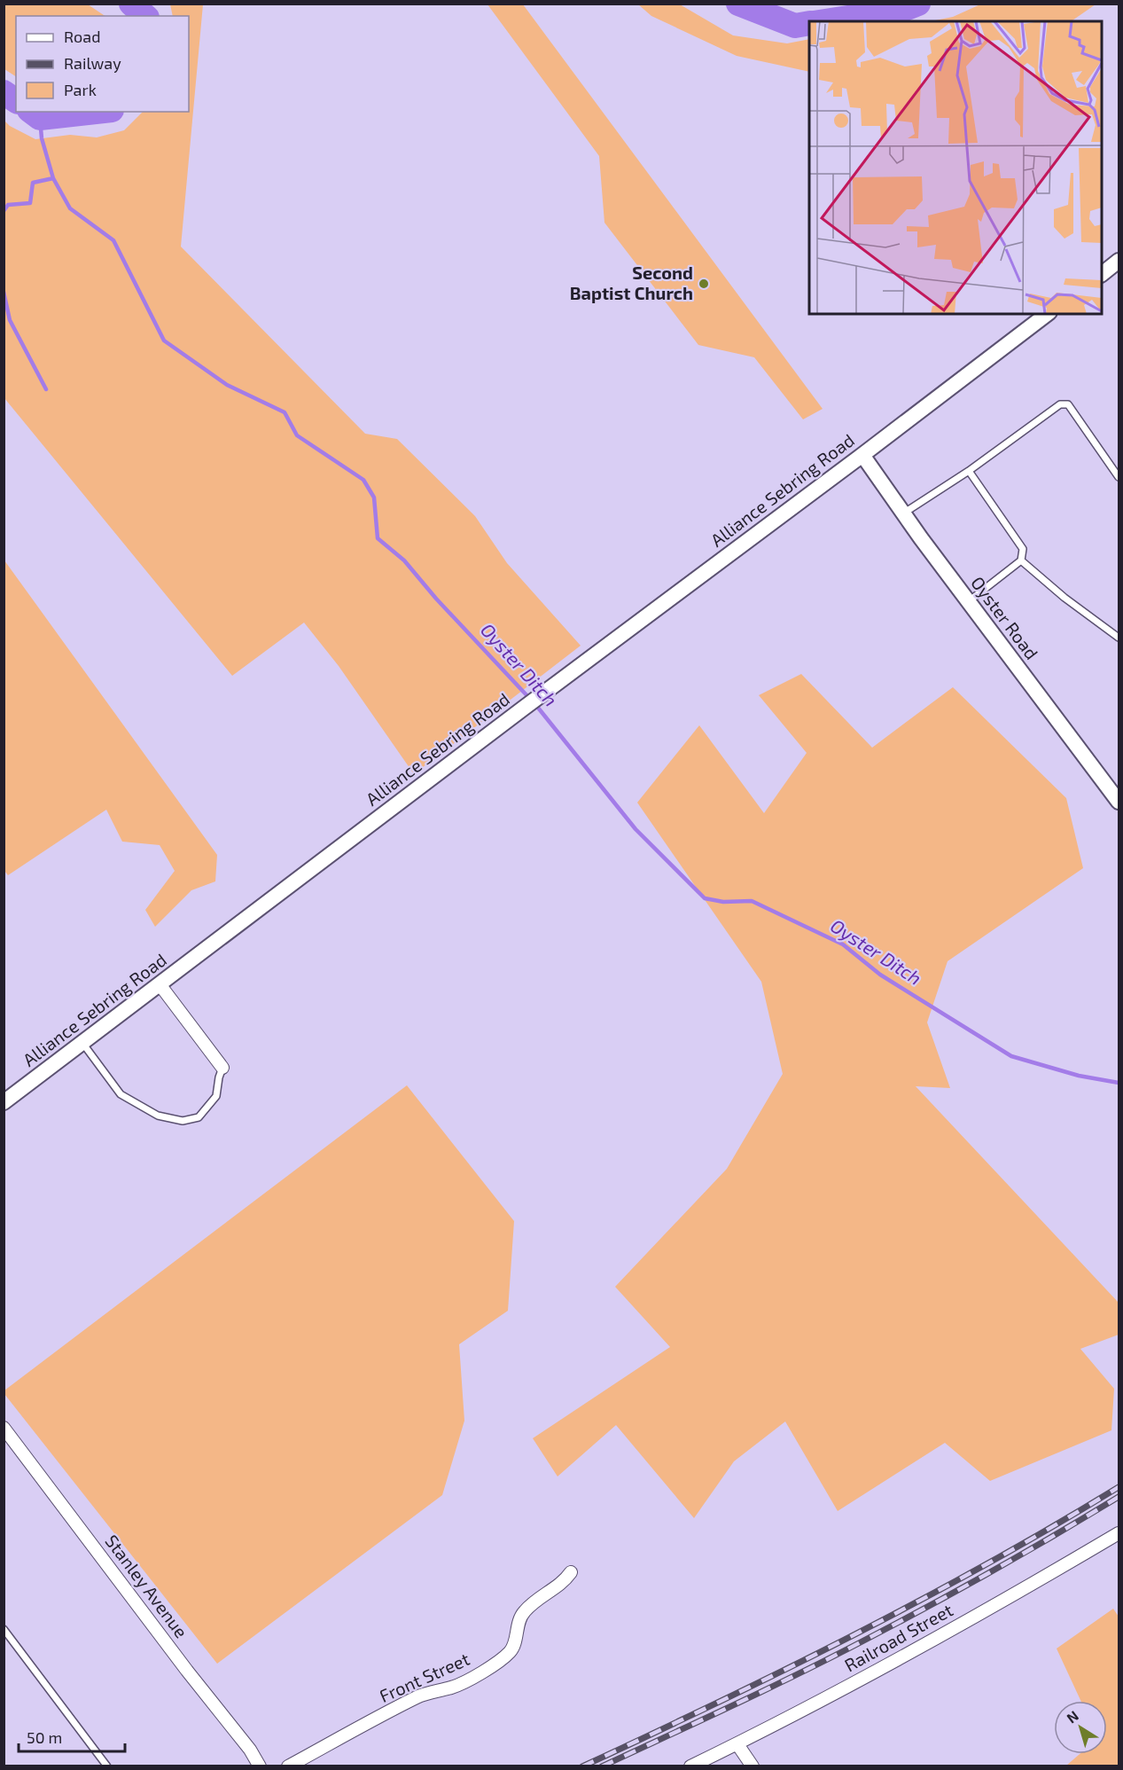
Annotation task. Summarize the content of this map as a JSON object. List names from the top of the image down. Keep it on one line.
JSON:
{"streets":{"street":["Alliance Sebring Road","Oyster Road","Stanley Avenue","Railroad Street","Front Street"]},"crossings":[["Alliance Sebring Road","Oyster Road"]],"water":["Oyster Ditch"],"places":["Second Baptist Church"],"legend":["Road","Railway","Park"],"scale_bar":"50 m","north":"top left"}
